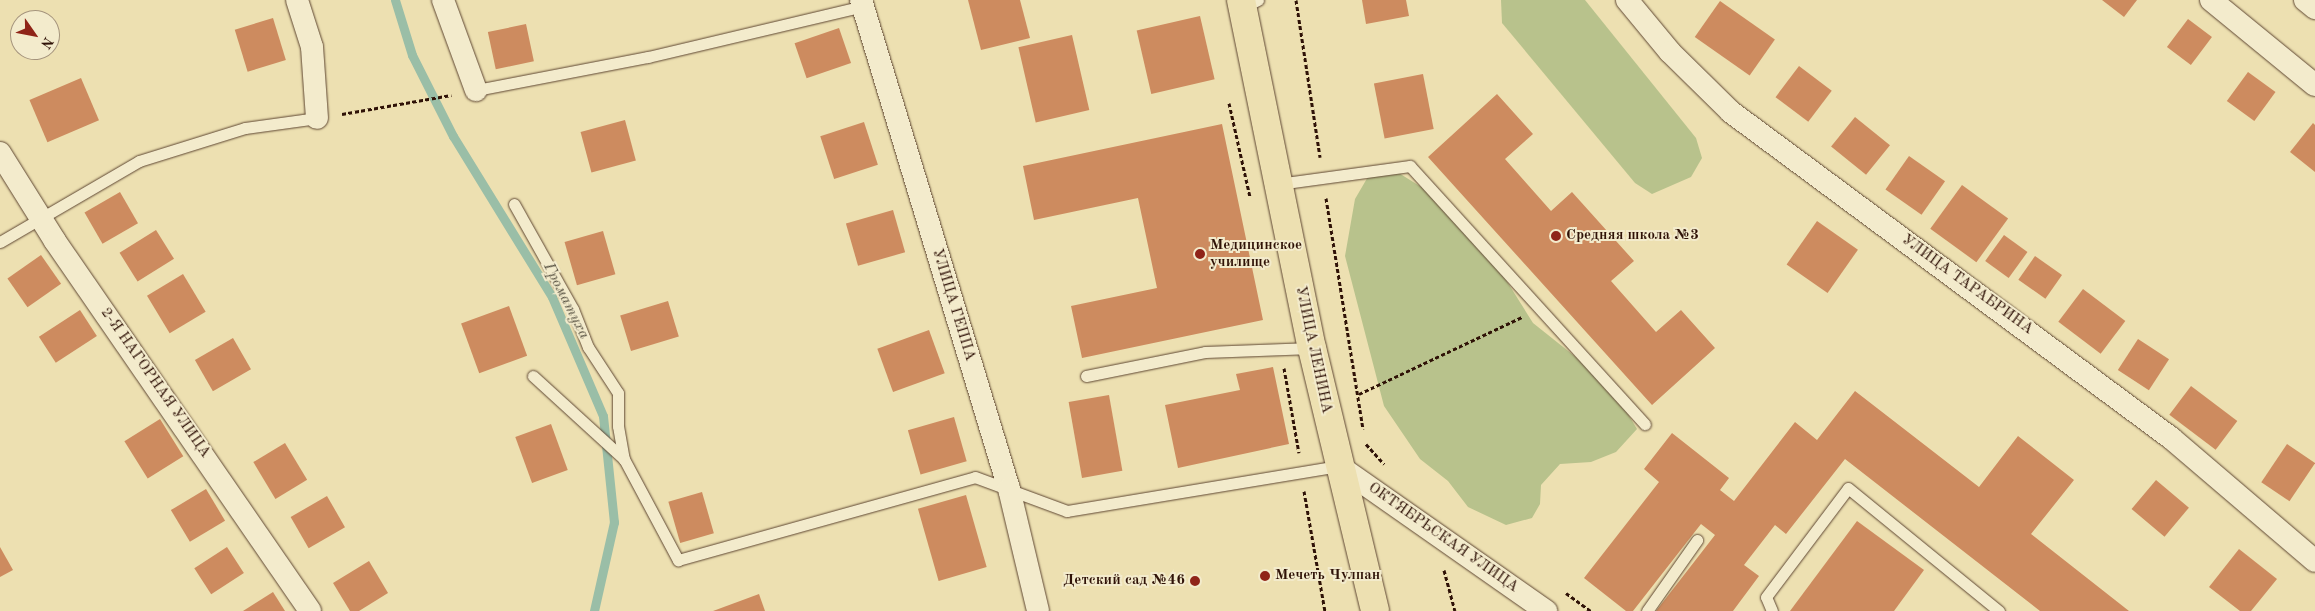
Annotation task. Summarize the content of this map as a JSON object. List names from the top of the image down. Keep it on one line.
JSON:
{"streets":{"main road":["УЛИЦА ЛЕНИНА"],"street":["УЛИЦА ТАРАБРИНА","УЛИЦА ГЕППА","2-Я НАГОРНАЯ УЛИЦА","ОКТЯБРЬСКАЯ УЛИЦА"]},"crossings":[["УЛИЦА ЛЕНИНА","ОКТЯБРЬСКАЯ УЛИЦА"]],"water":["Громатуха"],"places":["Средняя школа №3","Медицинское училище","Мечеть Чулпан","Детский сад №46"],"north":"bottom right"}
